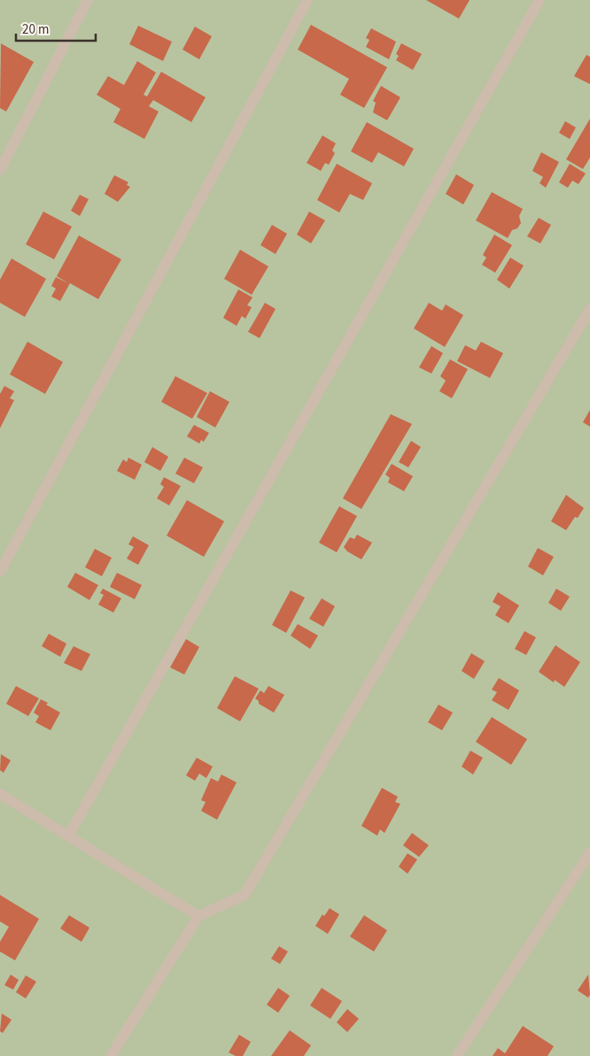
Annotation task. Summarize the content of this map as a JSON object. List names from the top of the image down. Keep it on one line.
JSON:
{"scale_bar":"20 m"}
